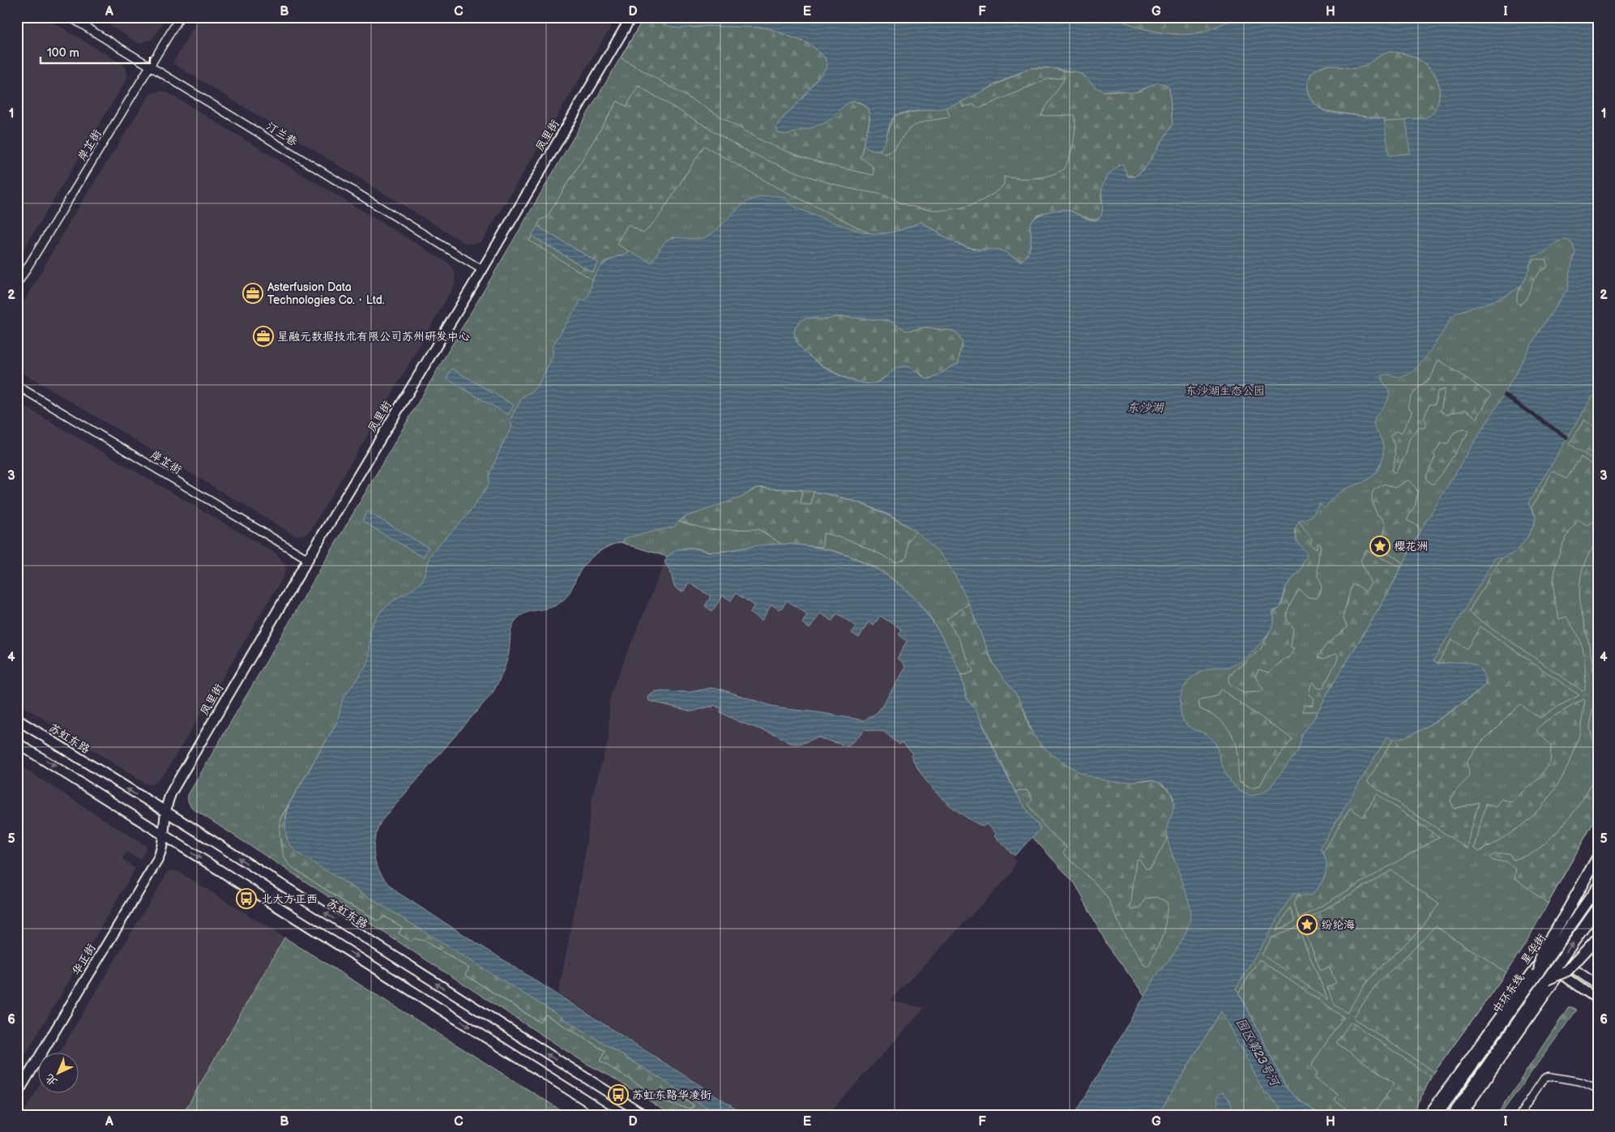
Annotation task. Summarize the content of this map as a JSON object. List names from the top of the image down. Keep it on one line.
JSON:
{"streets":{"highway":["中环东线"],"main road":["凤里街","苏虹东路","星华街","华正街"],"street":["汀兰巷","岸芷街"]},"crossings":[["汀兰巷","凤里街"],["汀兰巷","岸芷街"],["凤里街","岸芷街"],["凤里街","苏虹东路"],["凤里街","华正街"]],"water":["东沙湖","园区第23号河"],"parks":["东沙湖生态公园"],"places":{"office":["Asterfusion Data Technologies Co.，Ltd.","星融元数据技术有限公司苏州研发中心"],"place":["樱花洲","纷纶海"],"bus stop":["北大方正西","苏虹东路华凌街"]},"scale_bar":"100 m","north":"bottom left","grid":{"columns":["A","B","C","D","E","F","G","H","I"],"rows":["1","2","3","4","5","6"]}}
